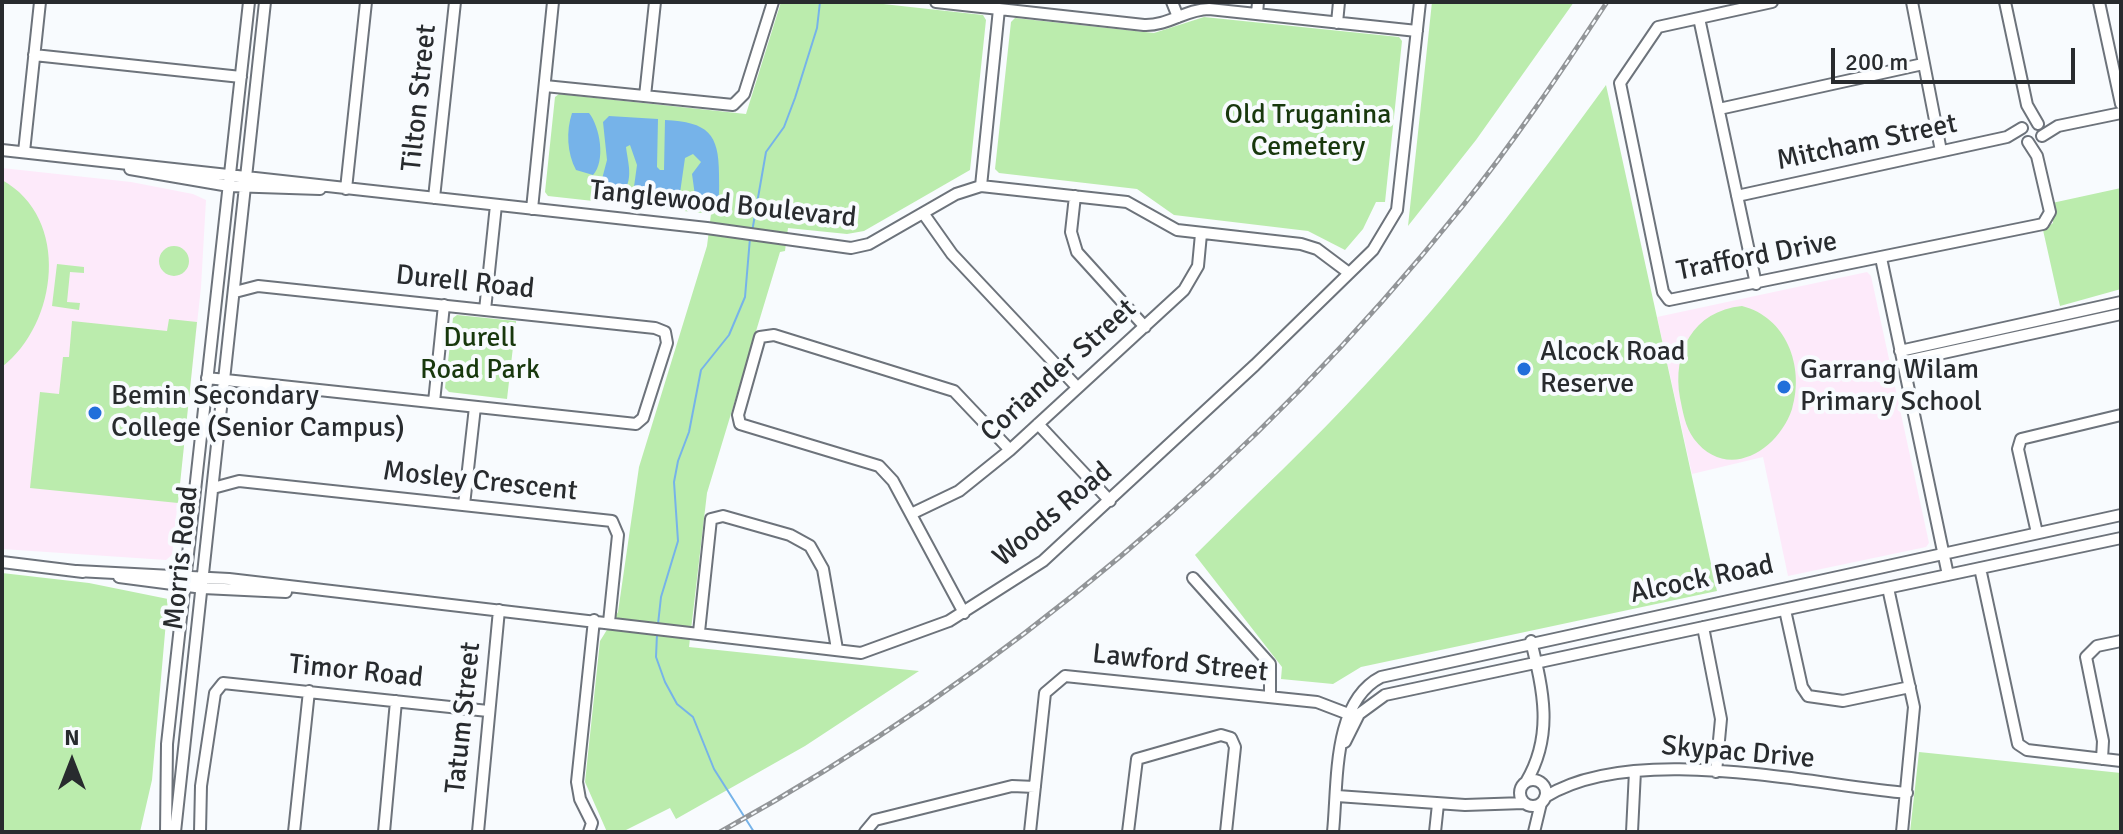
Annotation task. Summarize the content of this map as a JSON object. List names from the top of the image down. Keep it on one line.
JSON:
{"streets":{"street":["Tilton Street","Mitcham Street","Tanglewood Boulevard","Trafford Drive","Durell Road","Coriander Street","Mosley Crescent","Woods Road","Morris Road","Alcock Road","Lawford Street","Timor Road","Tatum Street","Skypac Drive"]},"crossings":[["Tilton Street","Tanglewood Boulevard"],["Tanglewood Boulevard","Coriander Street"],["Tanglewood Boulevard","Woods Road"],["Tanglewood Boulevard","Morris Road"],["Durell Road","Morris Road"],["Mosley Crescent","Woods Road"],["Mosley Crescent","Morris Road"],["Woods Road","Morris Road"],["Woods Road","Tatum Street"],["Alcock Road","Lawford Street"],["Timor Road","Tatum Street"]],"parks":["Old Truganina Cemetery","Durell Road Park"],"places":["Alcock Road Reserve","Garrang Wilam Primary School","Bemin Secondary College (Senior Campus)"],"scale_bar":"200 m","north":"top"}
